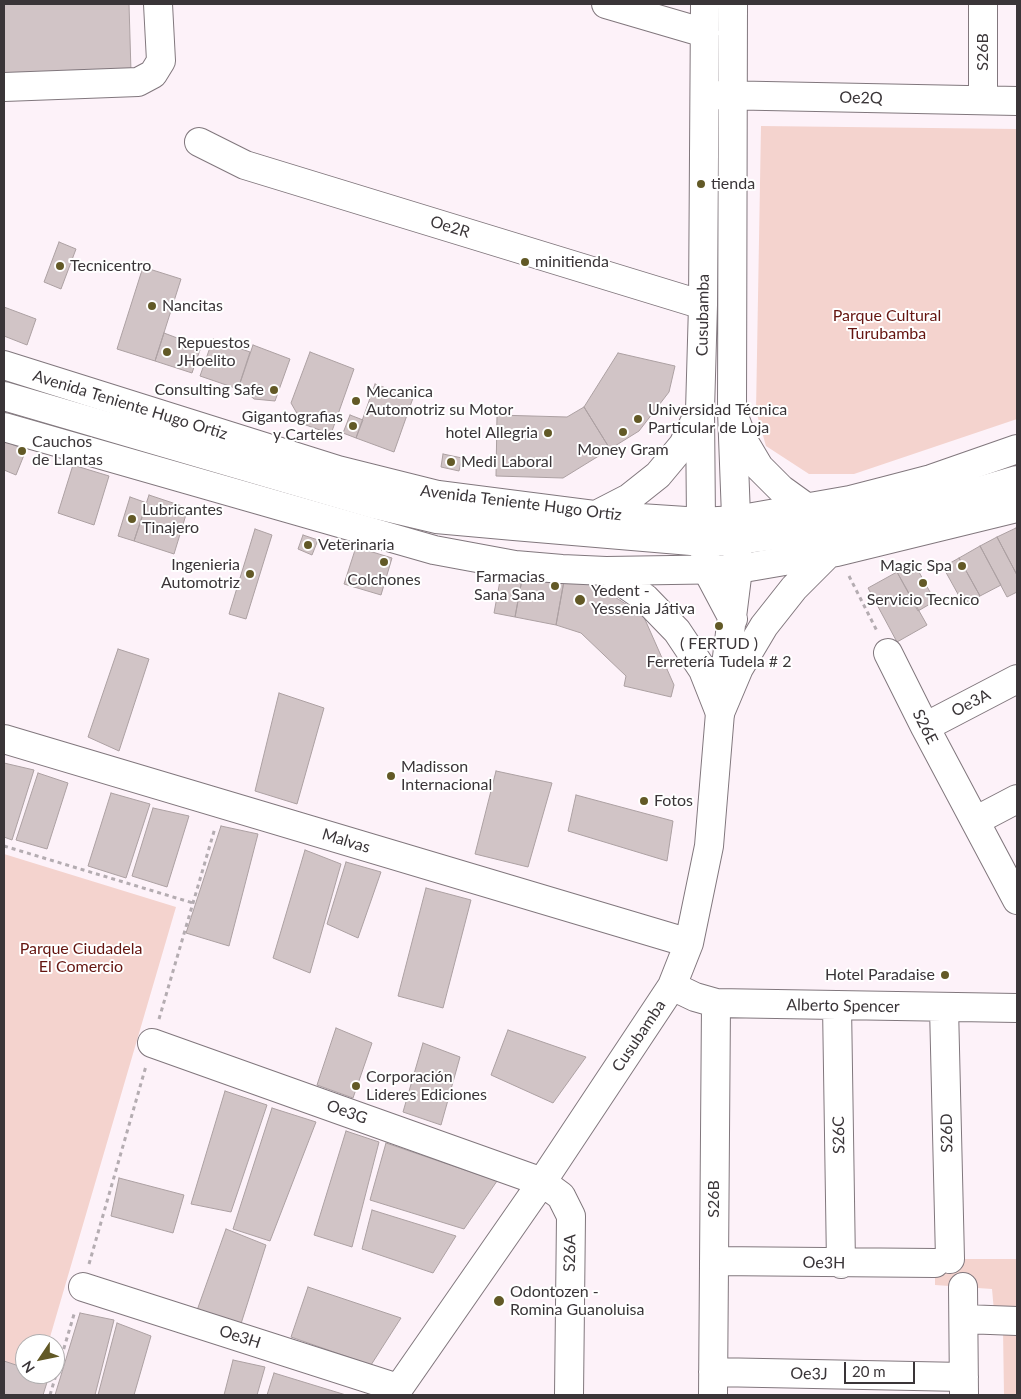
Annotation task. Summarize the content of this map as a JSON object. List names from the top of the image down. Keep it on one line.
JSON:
{"streets":{"street":["S26B","Oe2Q","Oe2R","Cusubamba","Avenida Teniente Hugo Ortiz","Oe3A","S26E","Malvas","Alberto Spencer","Oe3G","S26D","S26C","S26A","Oe3H","Oe3J"]},"crossings":[["S26B","Oe2Q"],["S26B","Alberto Spencer"],["S26B","Oe3H"],["S26B","Oe3J"],["Oe2Q","Cusubamba"],["Oe2R","Cusubamba"],["Cusubamba","Avenida Teniente Hugo Ortiz"],["Cusubamba","Malvas"],["Cusubamba","Alberto Spencer"],["Cusubamba","Oe3G"],["Cusubamba","S26A"],["Cusubamba","Oe3H"],["Oe3A","S26E"],["Alberto Spencer","S26D"],["Alberto Spencer","S26C"],["Oe3G","S26A"],["S26D","Oe3H"],["S26C","Oe3H"]],"parks":["Parque Cultural Turubamba","Parque Ciudadela El Comercio"],"places":["tienda","minitienda","Tecnicentro","Nancitas","Repuestos JHoelito","Consulting Safe","Mecanica Automotriz su Motor","Universidad Técnica Particular de Loja","Gigantografias y Carteles","Money Gram","hotel Allegria","Cauchos de Llantas","Medi Laboral","Lubricantes Tinajero","Veterinaria","Colchones","Magic Spa","Ingenieria Automotriz","Servicio Tecnico","Farmacias Sana Sana","Yedent - Yessenia Játiva","( FERTUD ) Ferretería Tudela # 2","Madisson Internacional","Fotos","Hotel Paradaise","Corporación Lideres Ediciones","Odontozen - Romina Guanoluisa"],"scale_bar":"20 m","north":"bottom left"}
